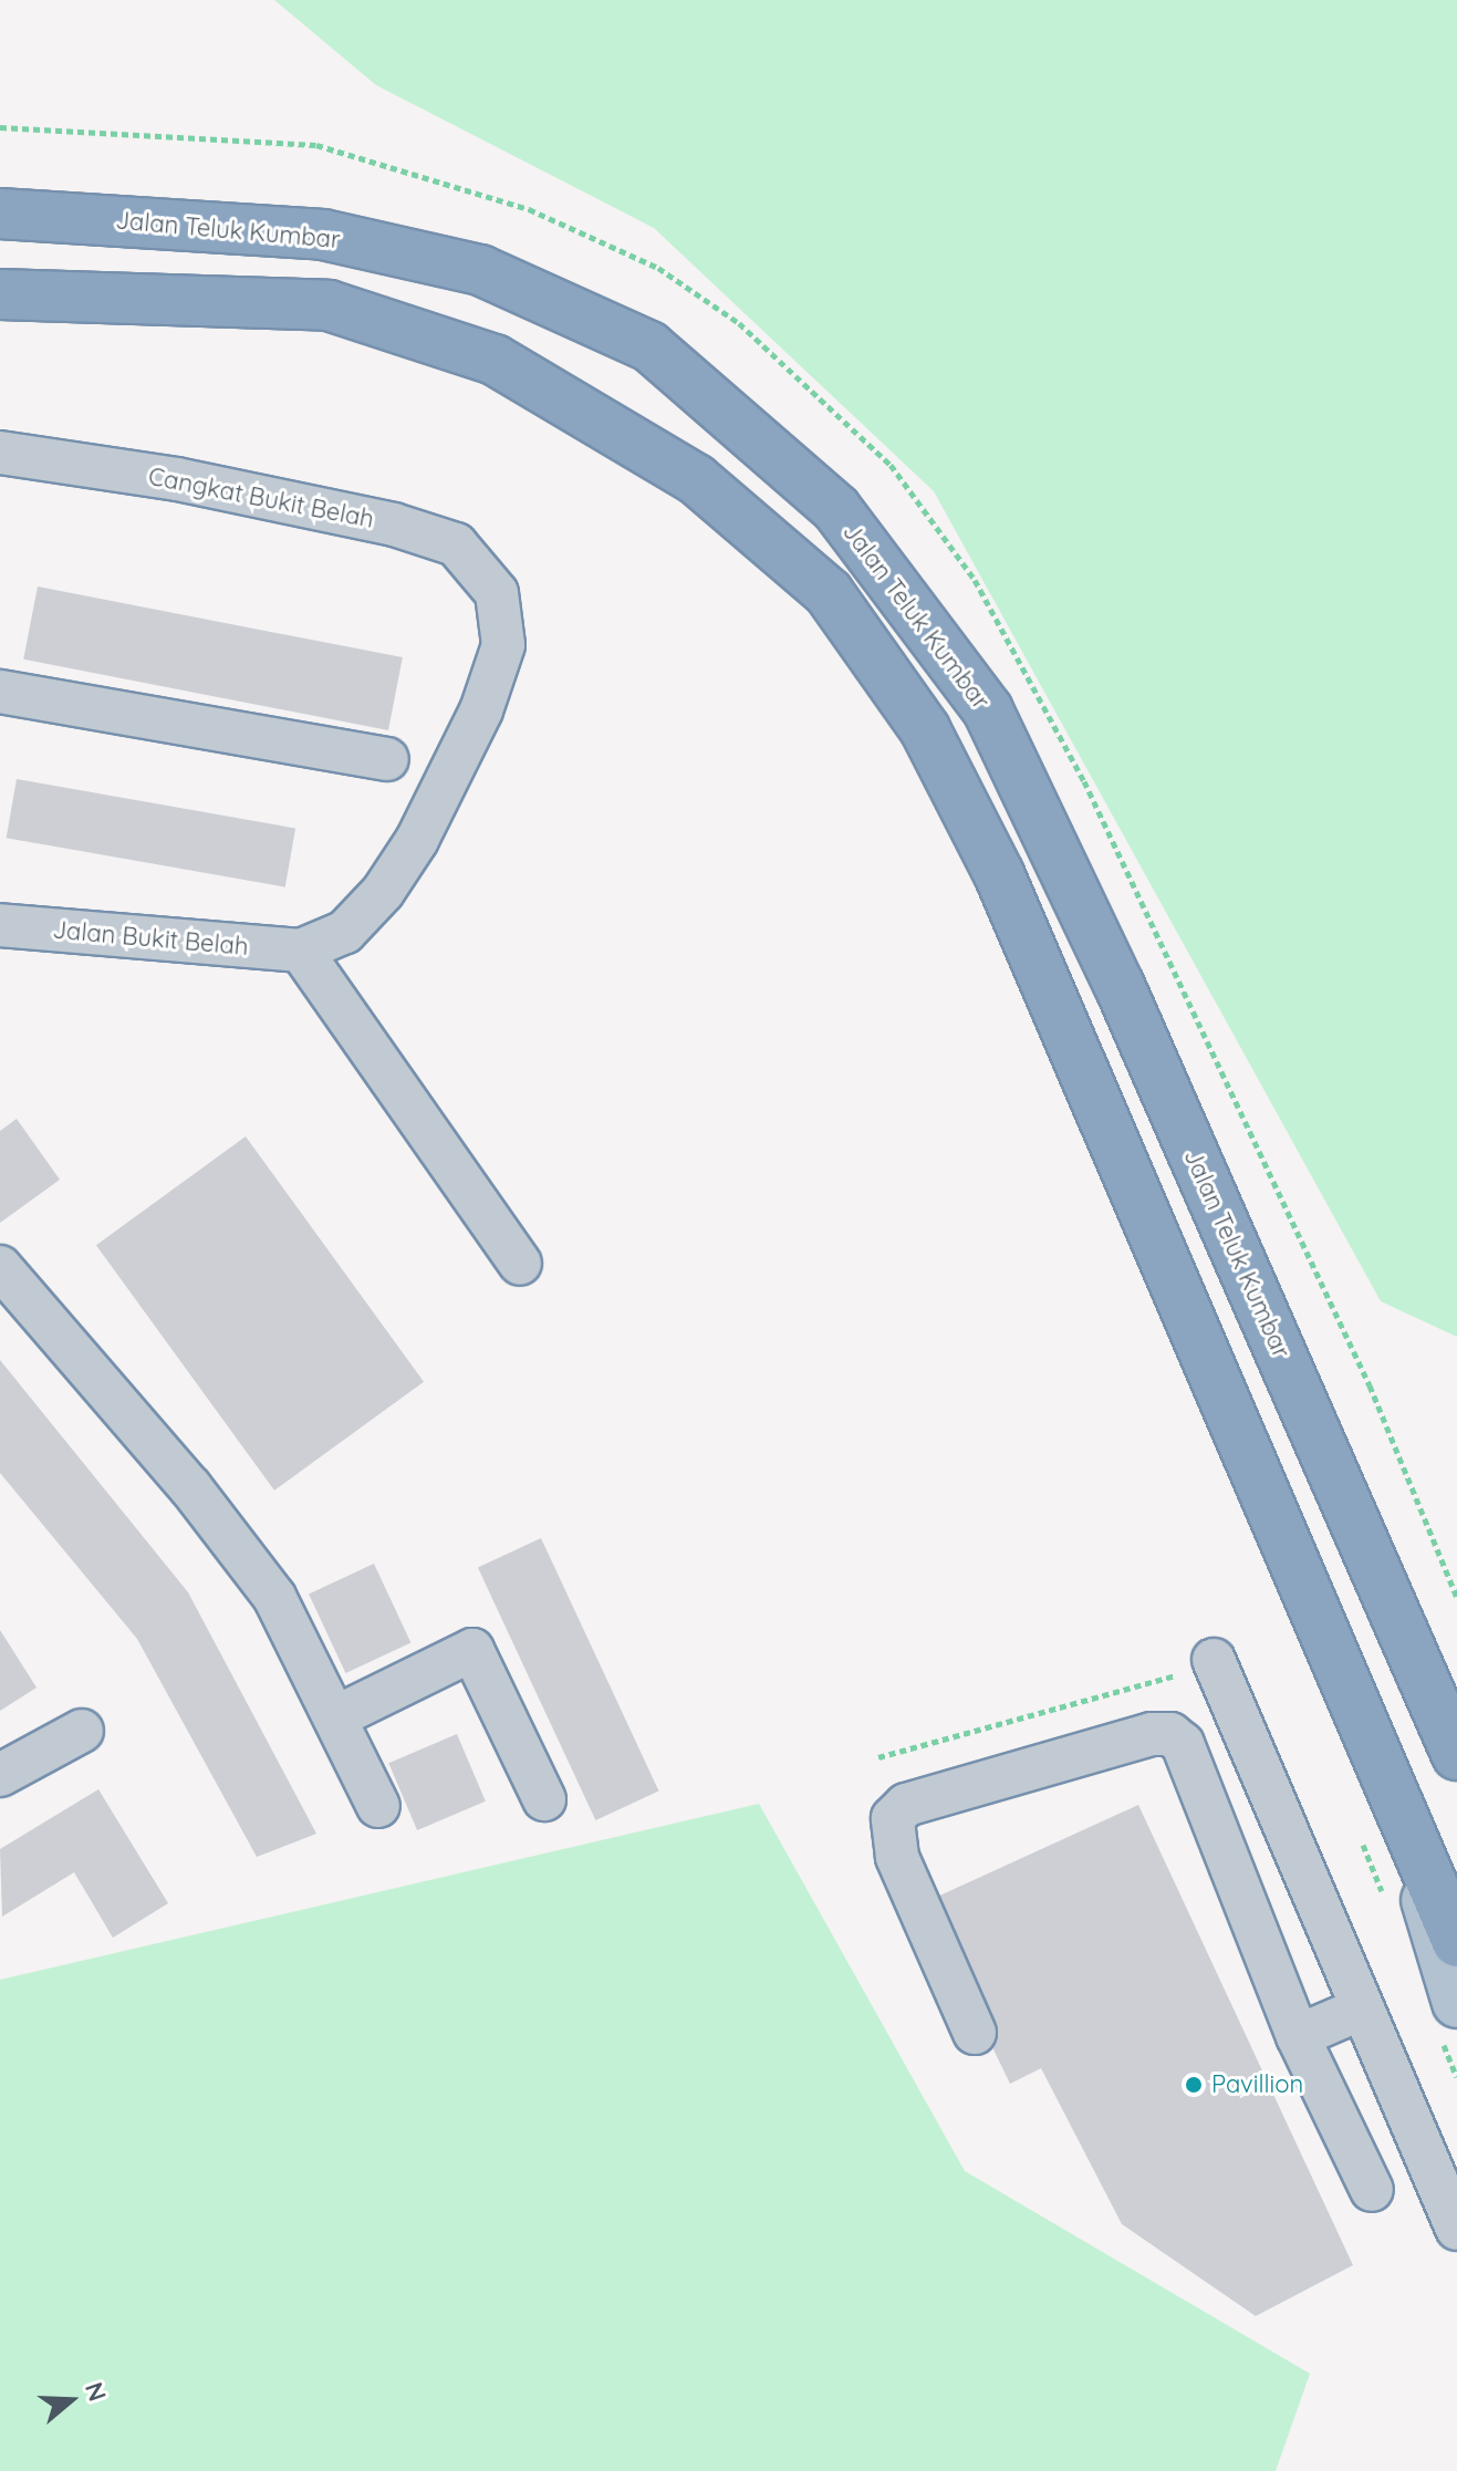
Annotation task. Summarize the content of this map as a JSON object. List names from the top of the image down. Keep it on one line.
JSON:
{"streets":{"highway":["Jalan Teluk Kumbar"],"street":["Cangkat Bukit Belah","Jalan Bukit Belah"]},"crossings":[["Cangkat Bukit Belah","Jalan Bukit Belah"]],"places":["Pavillion"],"north":"right"}
